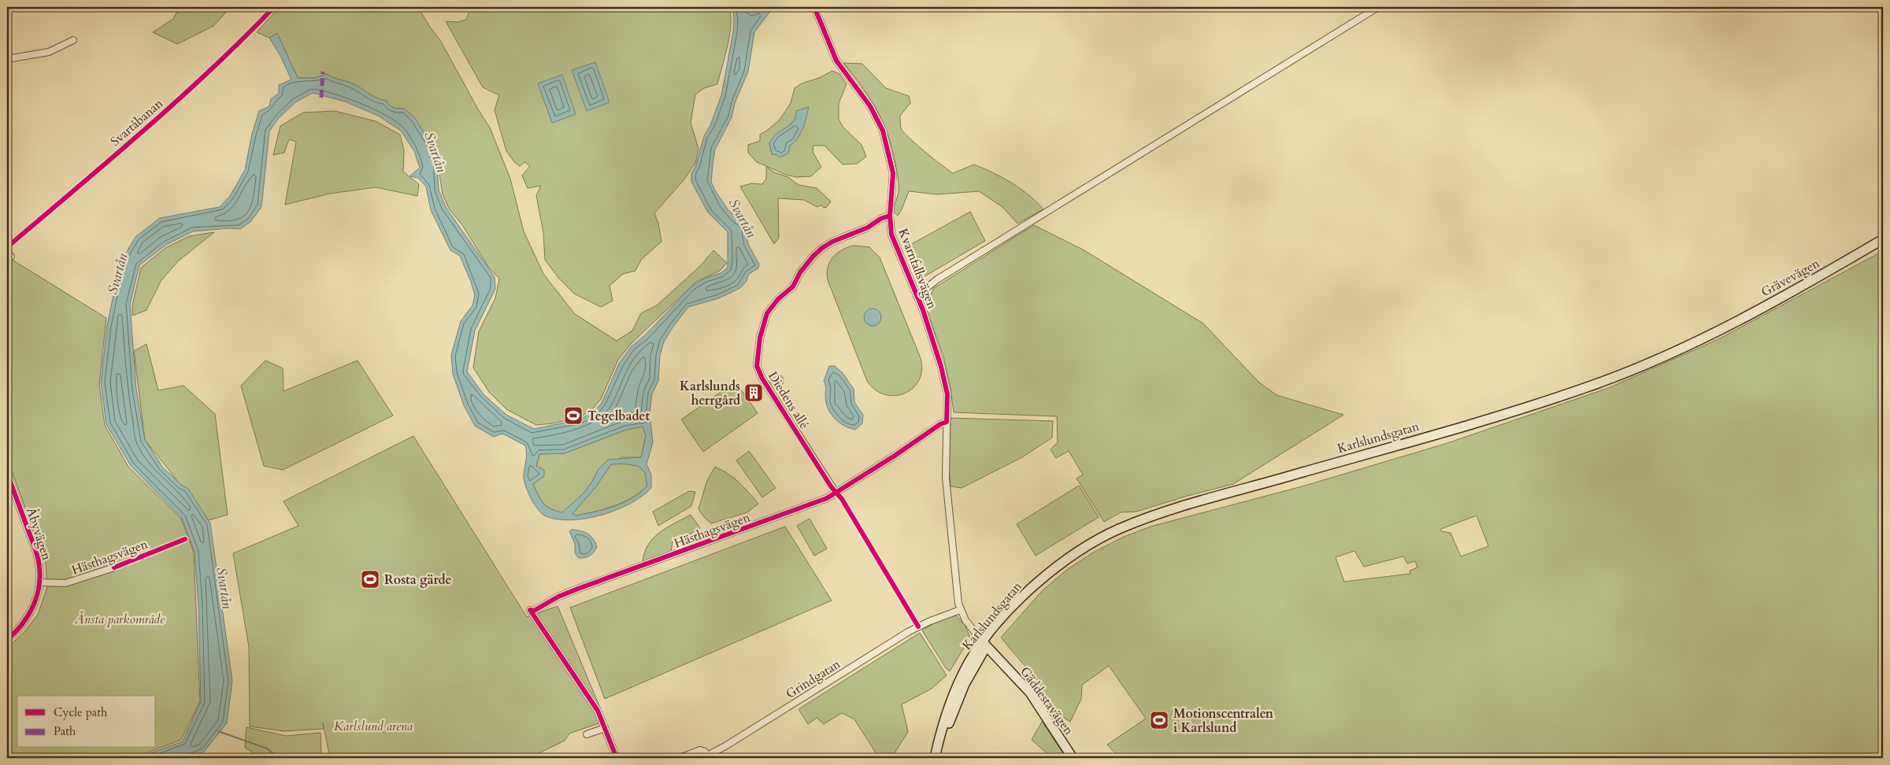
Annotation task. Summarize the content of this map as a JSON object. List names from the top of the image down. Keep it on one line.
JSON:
{"streets":{"main road":["Grävevägen","Karlslundsgatan","Gäddestavägen"],"street":["Kvarnfallsvägen","Diedens allé","Hästhagsvägen","Åbyvägen","Grindgatan"],"cycle path":["Svartåbanan"]},"crossings":[["Kvarnfallsvägen","Diedens allé"],["Kvarnfallsvägen","Karlslundsgatan"],["Kvarnfallsvägen","Hästhagsvägen"],["Kvarnfallsvägen","Grindgatan"],["Kvarnfallsvägen","Gäddestavägen"],["Grävevägen","Karlslundsgatan"],["Diedens allé","Hästhagsvägen"],["Karlslundsgatan","Gäddestavägen"],["Hästhagsvägen","Åbyvägen"]],"water":["Svartån"],"parks":["Ånsta parkområde","Karlslund arena"],"places":{"building":["Karlslunds herrgård"],"sports":["Tegelbadet","Rosta gärde","Motionscentralen i Karlslund"]},"legend":["Cycle path","Path"]}
